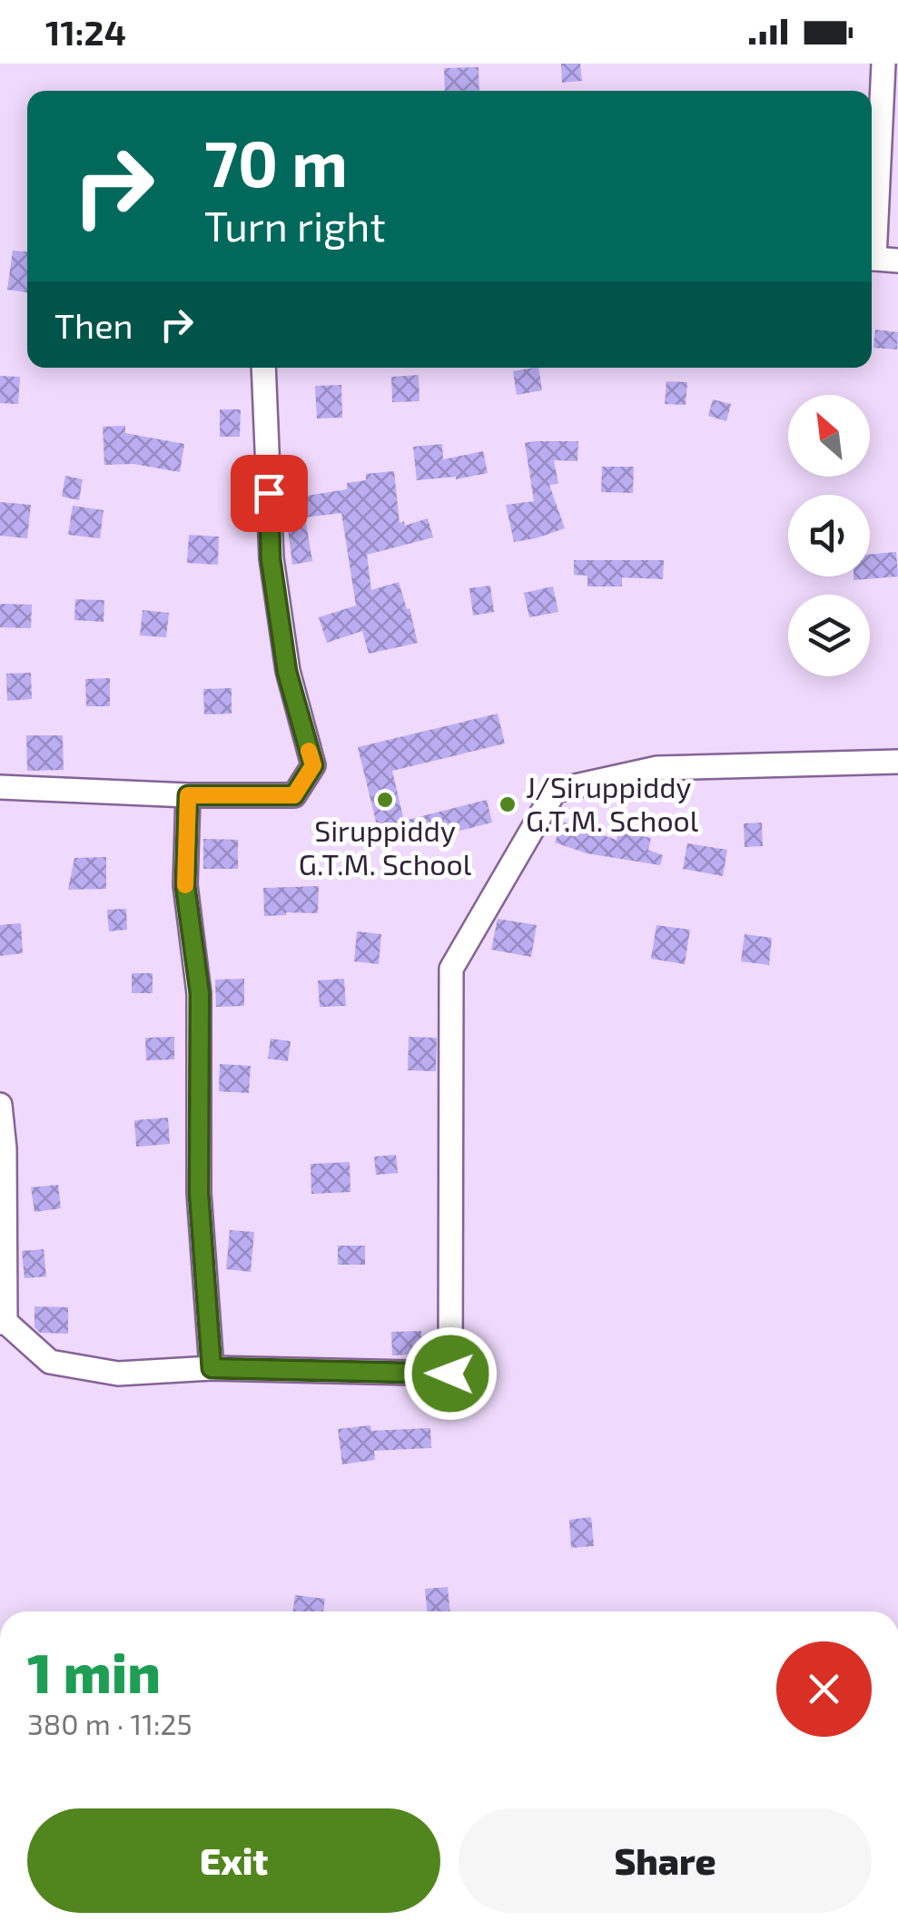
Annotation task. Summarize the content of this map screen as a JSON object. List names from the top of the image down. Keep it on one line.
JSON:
{"places":["Siruppiddy G.T.M. School","J/Siruppiddy G.T.M. School"],"north":"top left","page":{"status":"11:24","turn":["70 m","Turn right"],"then":"Then","heading":["1 min","380 m · 11:25"],"buttons":["Exit","Share"]}}
